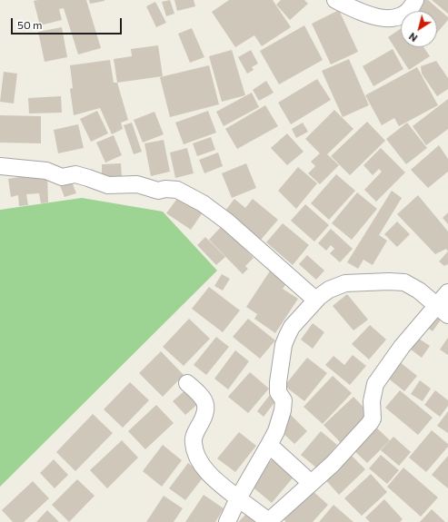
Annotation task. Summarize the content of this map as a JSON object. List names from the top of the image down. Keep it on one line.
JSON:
{"scale_bar":"50 m","north":"bottom left"}
